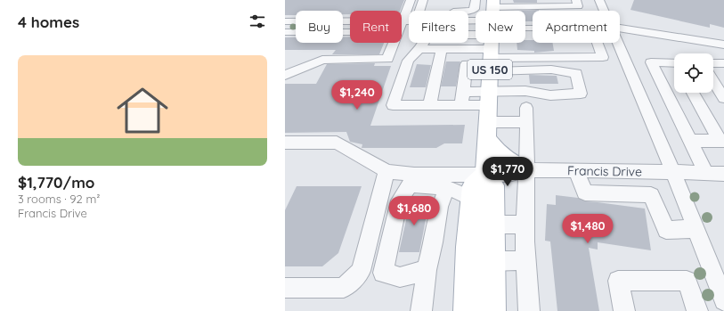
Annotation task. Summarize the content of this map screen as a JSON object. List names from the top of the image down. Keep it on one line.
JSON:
{"streets":{"main road":["US 150"],"street":["Francis Drive"]},"crossings":[["US 150","Francis Drive"]],"page":{"heading":"4 homes","chip":["Buy","Rent","Filters","New","Apartment"],"list":[{"name":"$1,770/mo","note":"3 rooms · 92 m² · Francis Drive"}],"price":["$1,240","$1,770","$1,680","$1,480"]}}
